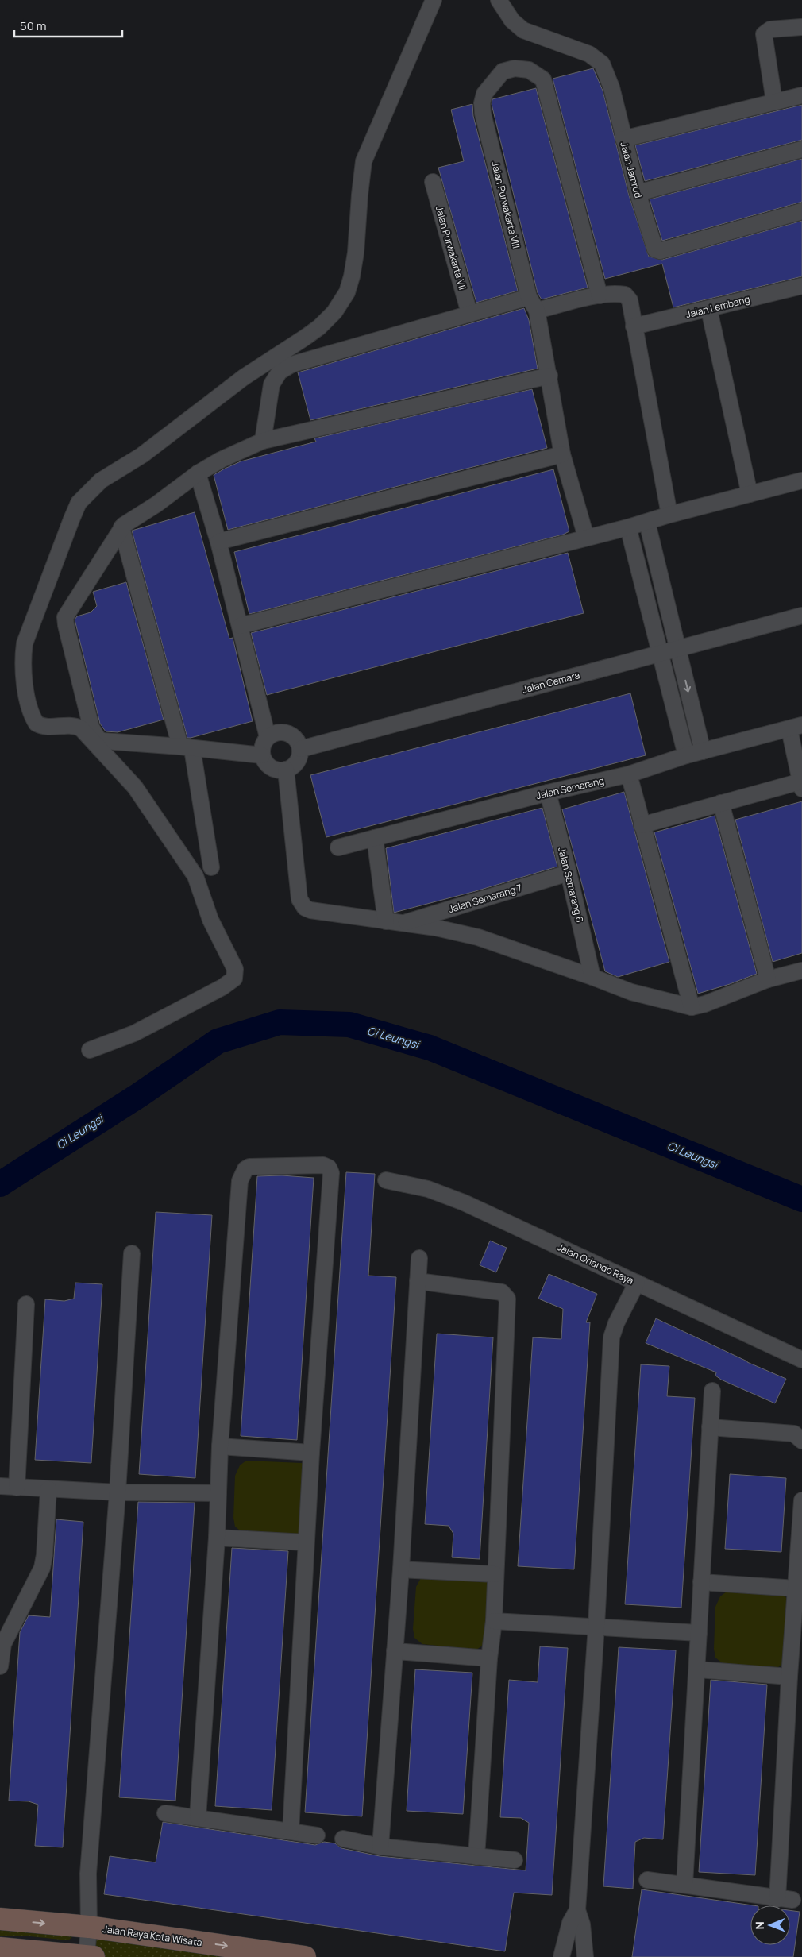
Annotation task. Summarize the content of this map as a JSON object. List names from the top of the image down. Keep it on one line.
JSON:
{"streets":{"street":["Jalan Jamrud","Jalan Purwakarta VIII","Jalan Purwakarta VII","Jalan Lembang","Jalan Cemara","Jalan Semarang","Jalan Semarang 6","Jalan Semarang 7","Jalan Orlando Raya","Jalan Raya Kota Wisata"]},"crossings":[["Jalan Semarang","Jalan Semarang 6"],["Jalan Semarang 6","Jalan Semarang 7"]],"water":["Ci Leungsi"],"scale_bar":"50 m","north":"left"}
